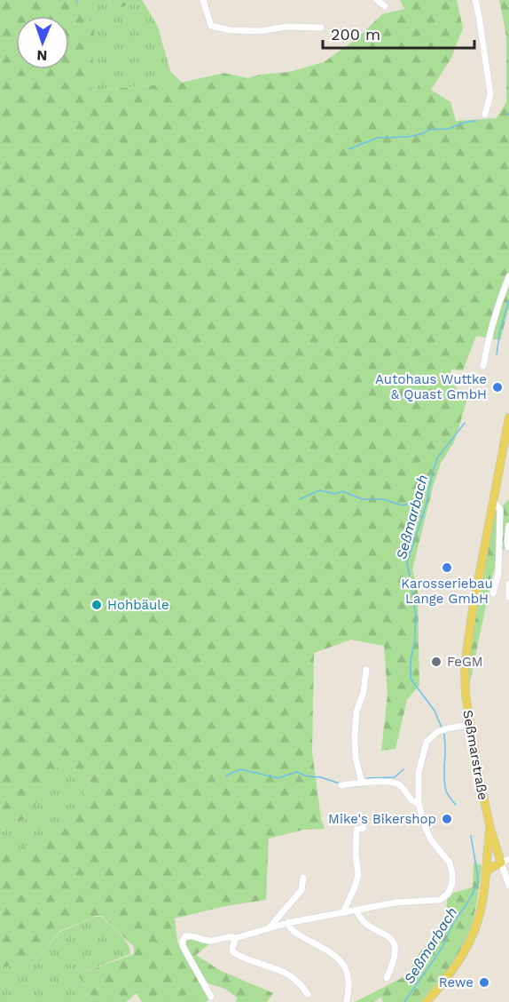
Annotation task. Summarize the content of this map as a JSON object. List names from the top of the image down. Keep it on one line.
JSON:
{"streets":{"main road":["Seßmarstraße"]},"water":["Seßmarbach"],"places":["Autohaus Wuttke & Quast GmbH","Karosseriebau Lange GmbH","Hohbäule","FeGM","Mike's Bikershop","Rewe"],"scale_bar":"200 m","north":"bottom"}
